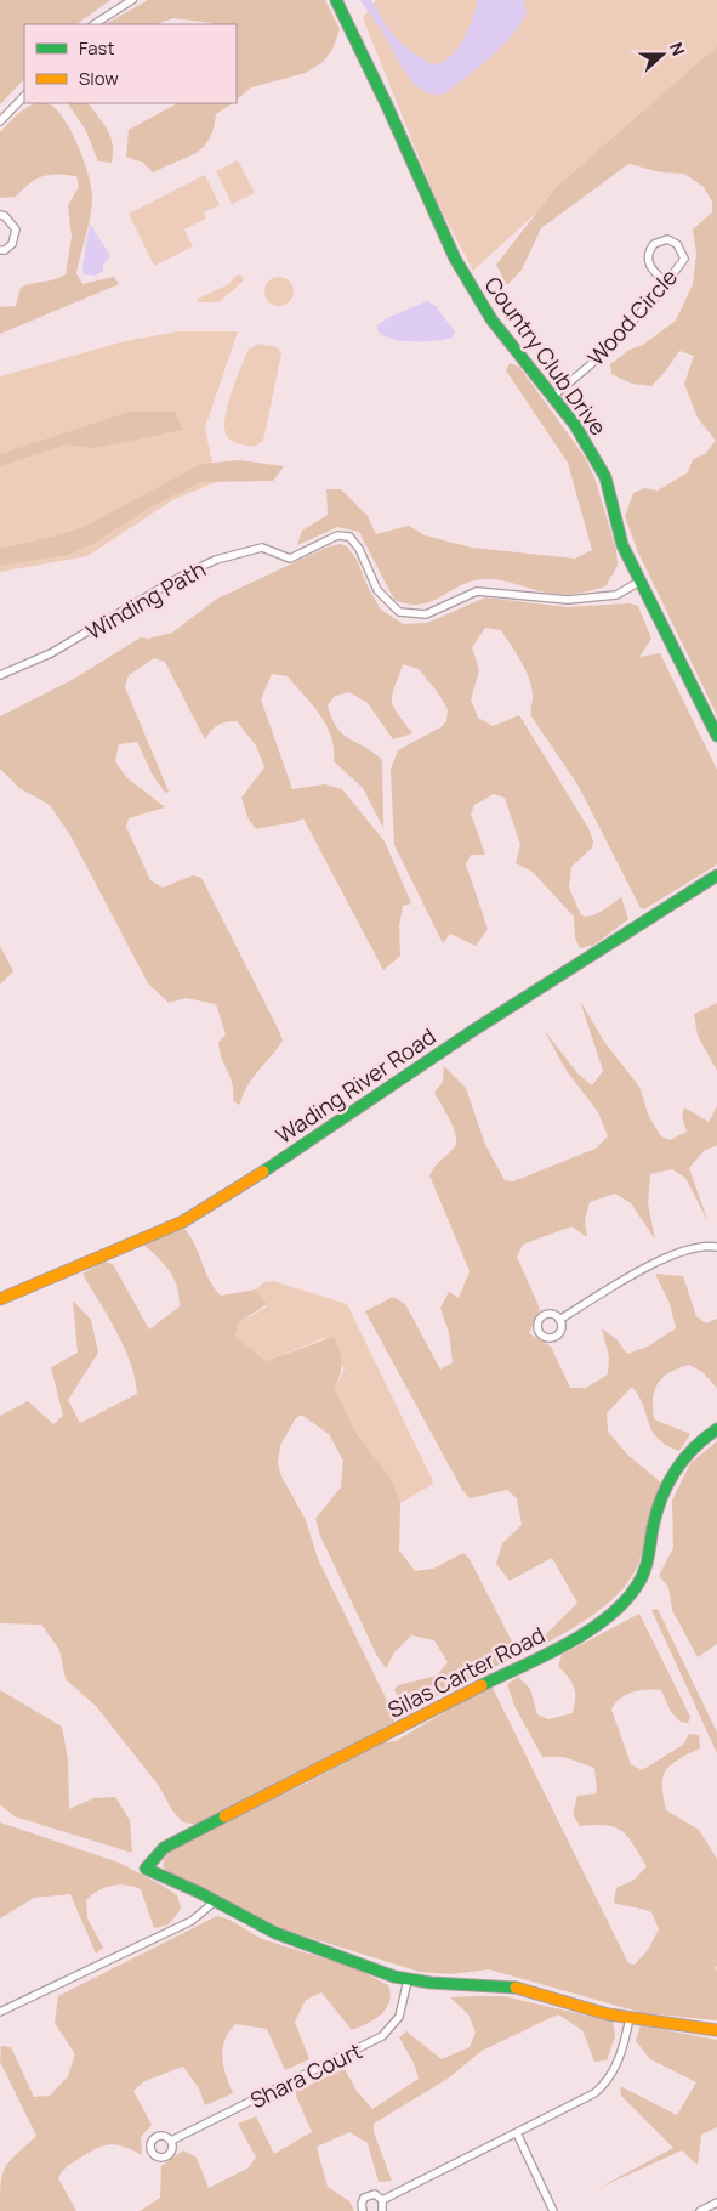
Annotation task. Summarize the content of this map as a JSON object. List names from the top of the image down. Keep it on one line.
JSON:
{"streets":{"street":["Wood Circle","Country Club Drive","Winding Path","Wading River Road","Silas Carter Road","Shara Court"]},"crossings":[["Wood Circle","Country Club Drive"],["Country Club Drive","Winding Path"]],"legend":["Fast","Slow"],"north":"right"}
